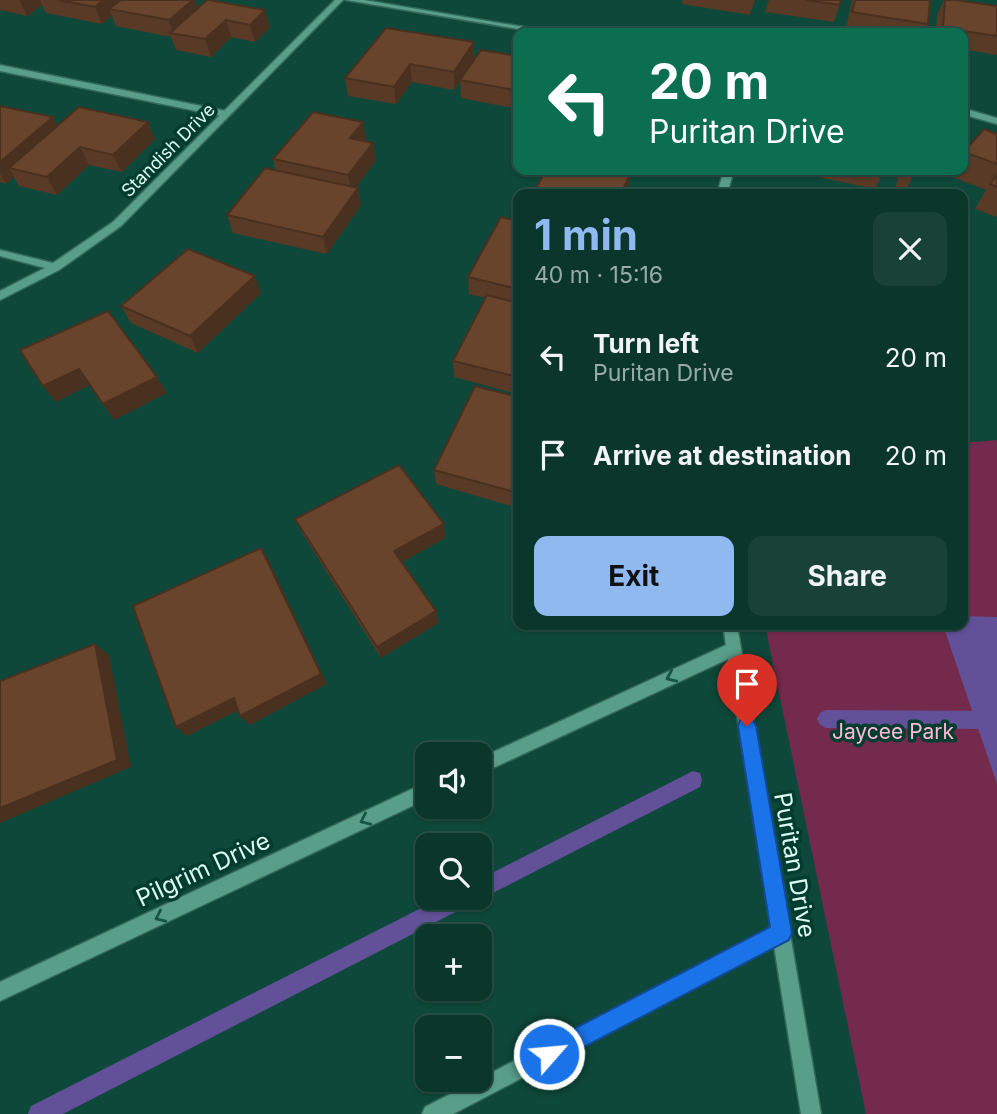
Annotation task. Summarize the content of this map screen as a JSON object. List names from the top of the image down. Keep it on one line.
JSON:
{"streets":{"street":["Standish Drive","Puritan Drive","Pilgrim Drive"]},"one_way":["Pilgrim Drive"],"parks":["Jaycee Park"],"page":{"turn":["20 m","Puritan Drive"],"heading":["1 min","40 m · 15:16"],"list":[{"name":"Turn left","note":"Puritan Drive","value":"20 m"},{"name":"Arrive at destination","value":"20 m"}],"buttons":["Exit","Share"],"map_buttons":["+","−"]}}
